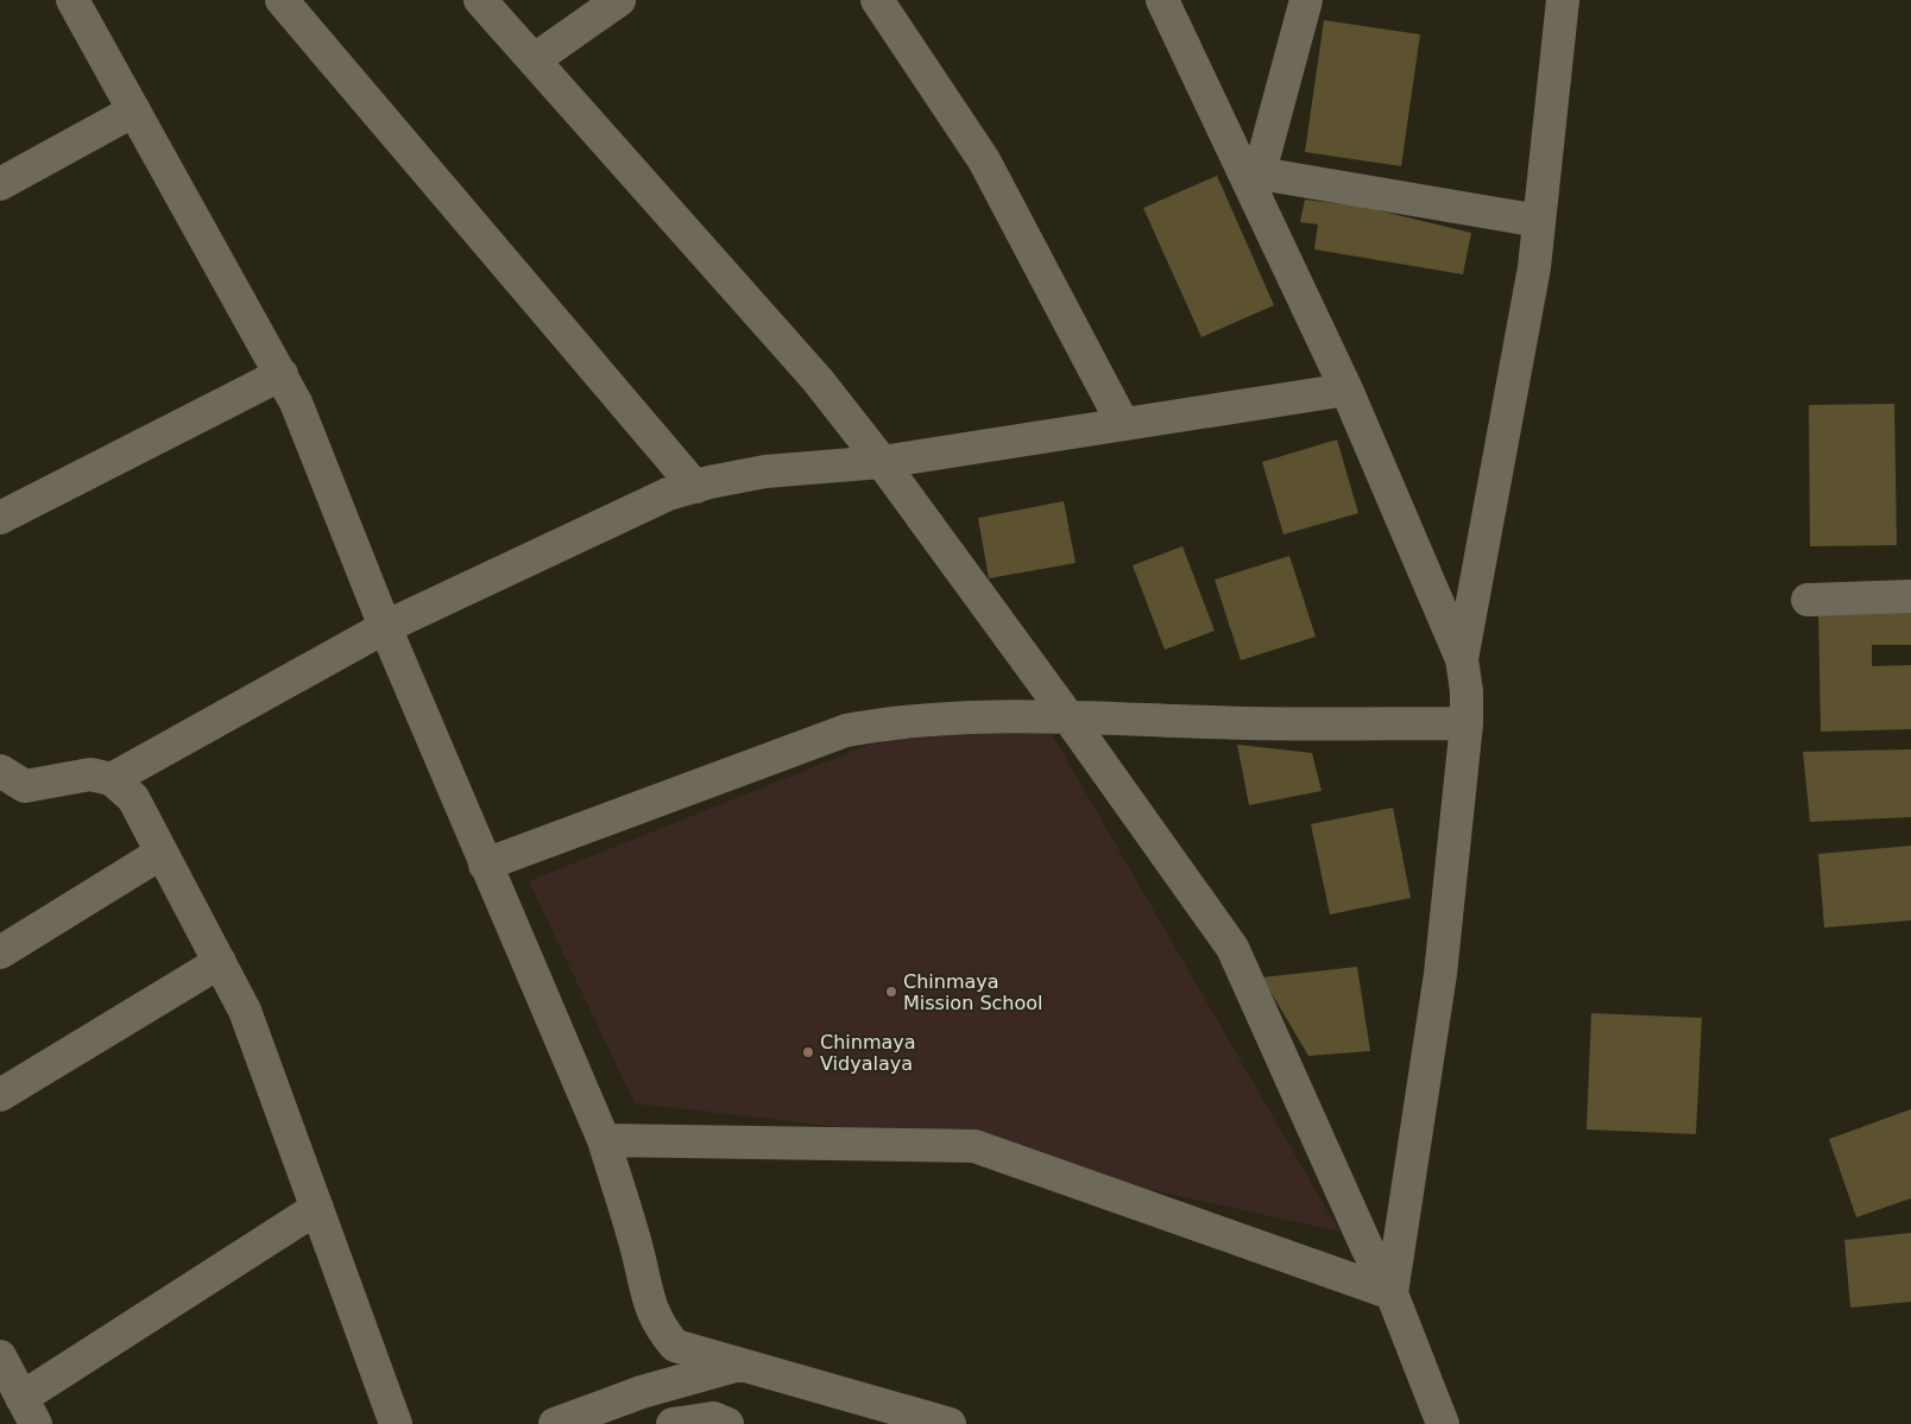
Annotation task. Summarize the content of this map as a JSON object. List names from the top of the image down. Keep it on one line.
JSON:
{"places":["Chinmaya Mission School","Chinmaya Vidyalaya"]}
